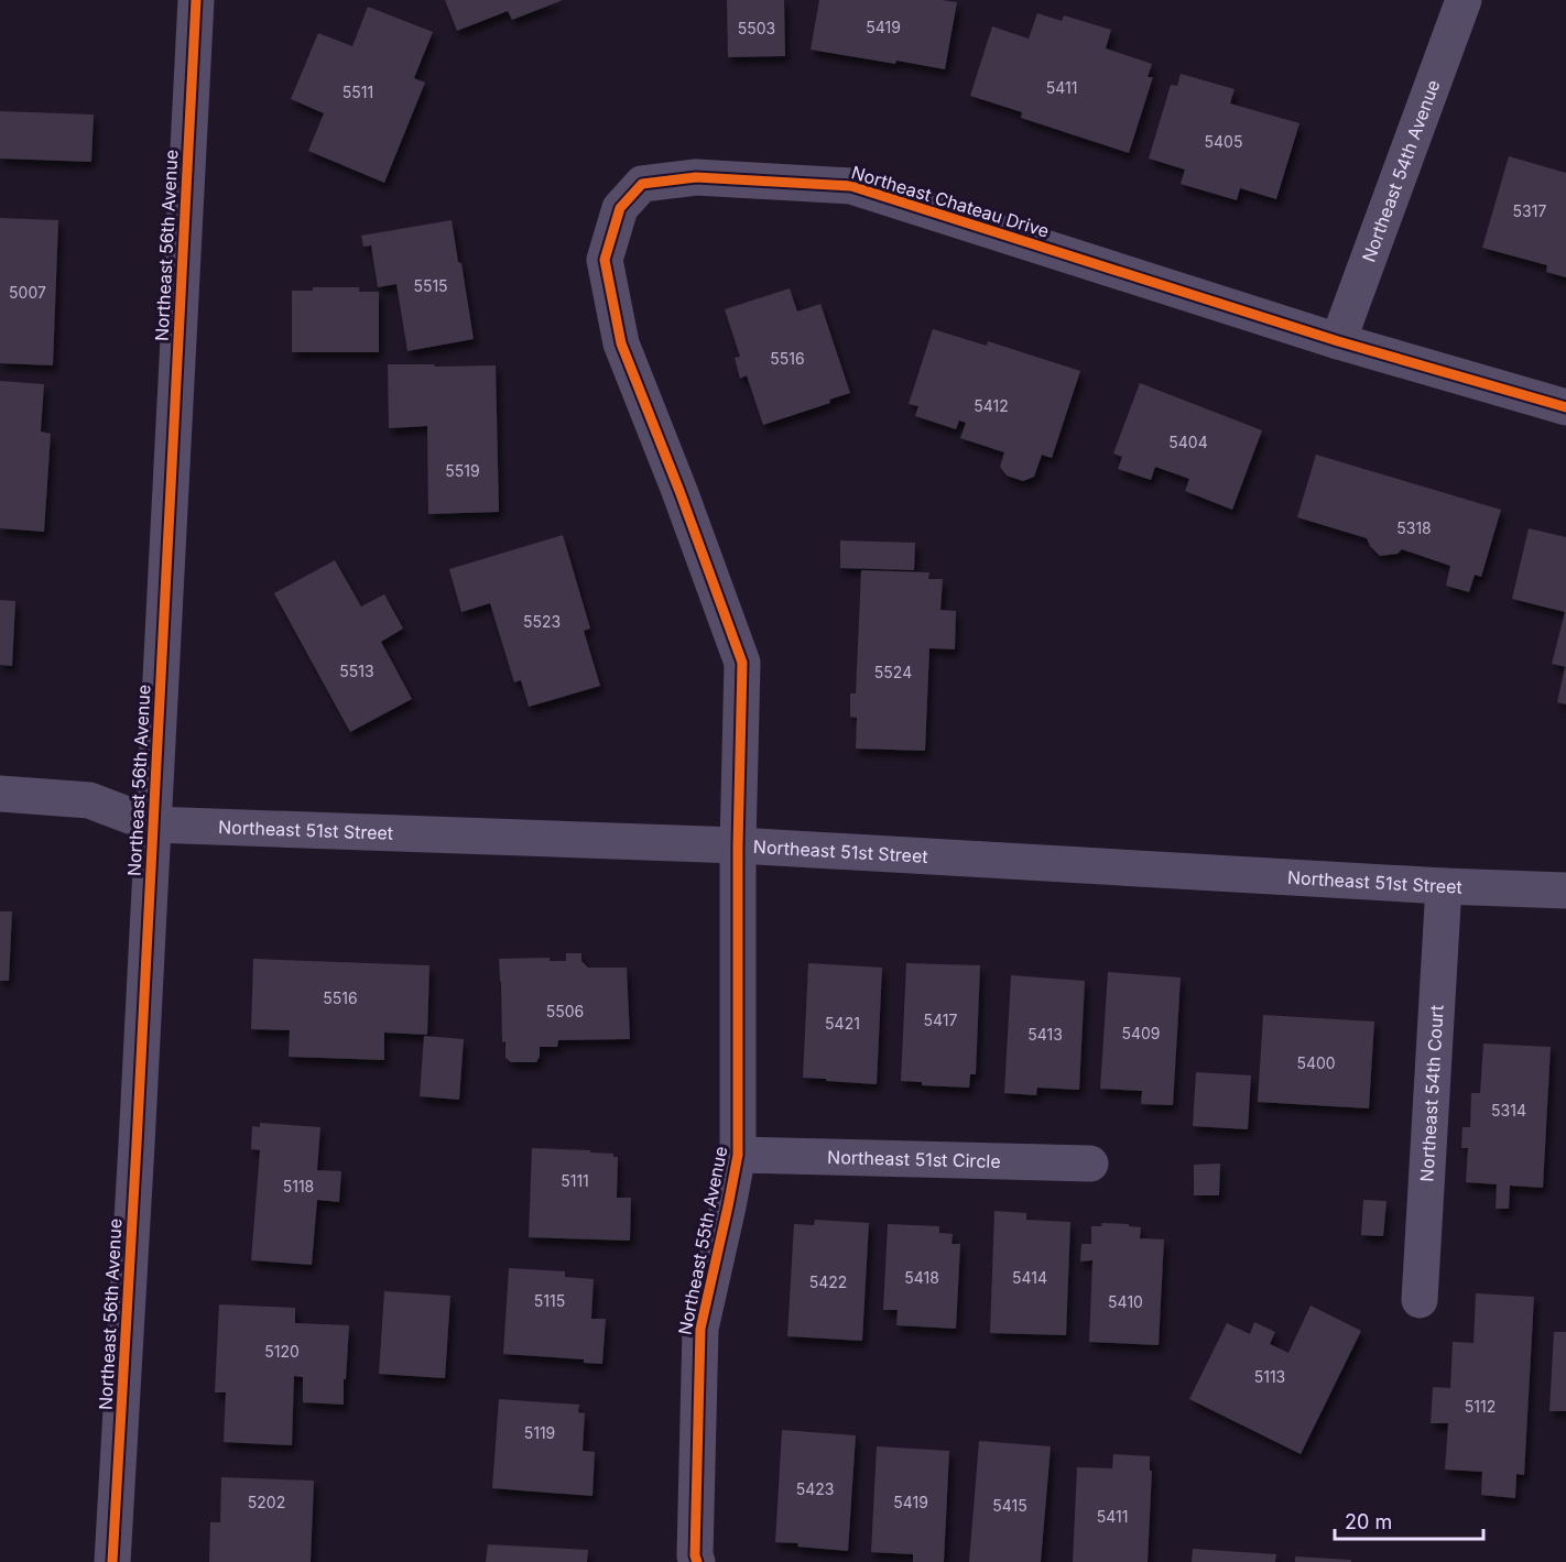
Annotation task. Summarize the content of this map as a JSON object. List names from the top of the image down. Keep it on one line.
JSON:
{"streets":{"street":["Northeast 54th Avenue","Northeast Chateau Drive","Northeast 56th Avenue","Northeast 51st Street","Northeast 54th Court","Northeast 51st Circle","Northeast 55th Avenue"]},"crossings":[["Northeast 54th Avenue","Northeast Chateau Drive"],["Northeast Chateau Drive","Northeast 51st Street"],["Northeast Chateau Drive","Northeast 55th Avenue"],["Northeast 56th Avenue","Northeast 51st Street"],["Northeast 51st Street","Northeast 54th Court"],["Northeast 51st Street","Northeast 55th Avenue"],["Northeast 51st Circle","Northeast 55th Avenue"]],"house_numbers":["5419","5503","5411","5511","5405","5317","5515","5007","5516","5412","5404","5519","5318","5523","5513","5524","5516","5506","5417","5421","5409","5413","5400","5314","5111","5118","5418","5414","5422","5115","5410","5120","5113","5112","5119","5423","5202","5419","5415","5411"],"scale_bar":"20 m"}
